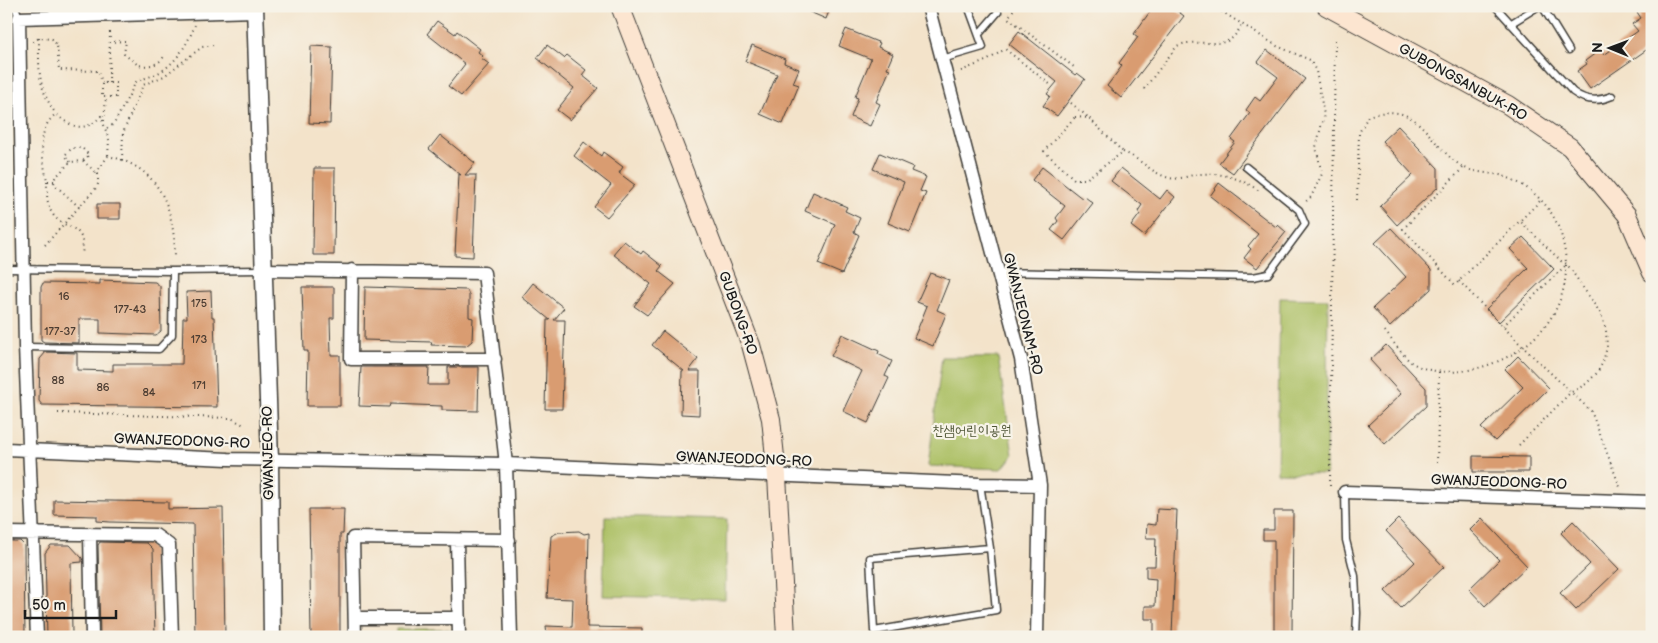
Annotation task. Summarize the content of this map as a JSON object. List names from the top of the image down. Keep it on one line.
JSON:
{"streets":{"main road":["GUBONGSANBUK-RO","GUBONG-RO"],"street":["GWANJEONAM-RO","GWANJEODONG-RO","GWANJEO-RO"]},"crossings":[["GUBONG-RO","GWANJEODONG-RO"],["GWANJEONAM-RO","GWANJEODONG-RO"],["GWANJEODONG-RO","GWANJEO-RO"]],"parks":["찬샘어린이공원"],"house_numbers":["16","175","177-43","177-37","173","88","171","86","84"],"scale_bar":"50 m","north":"left"}
